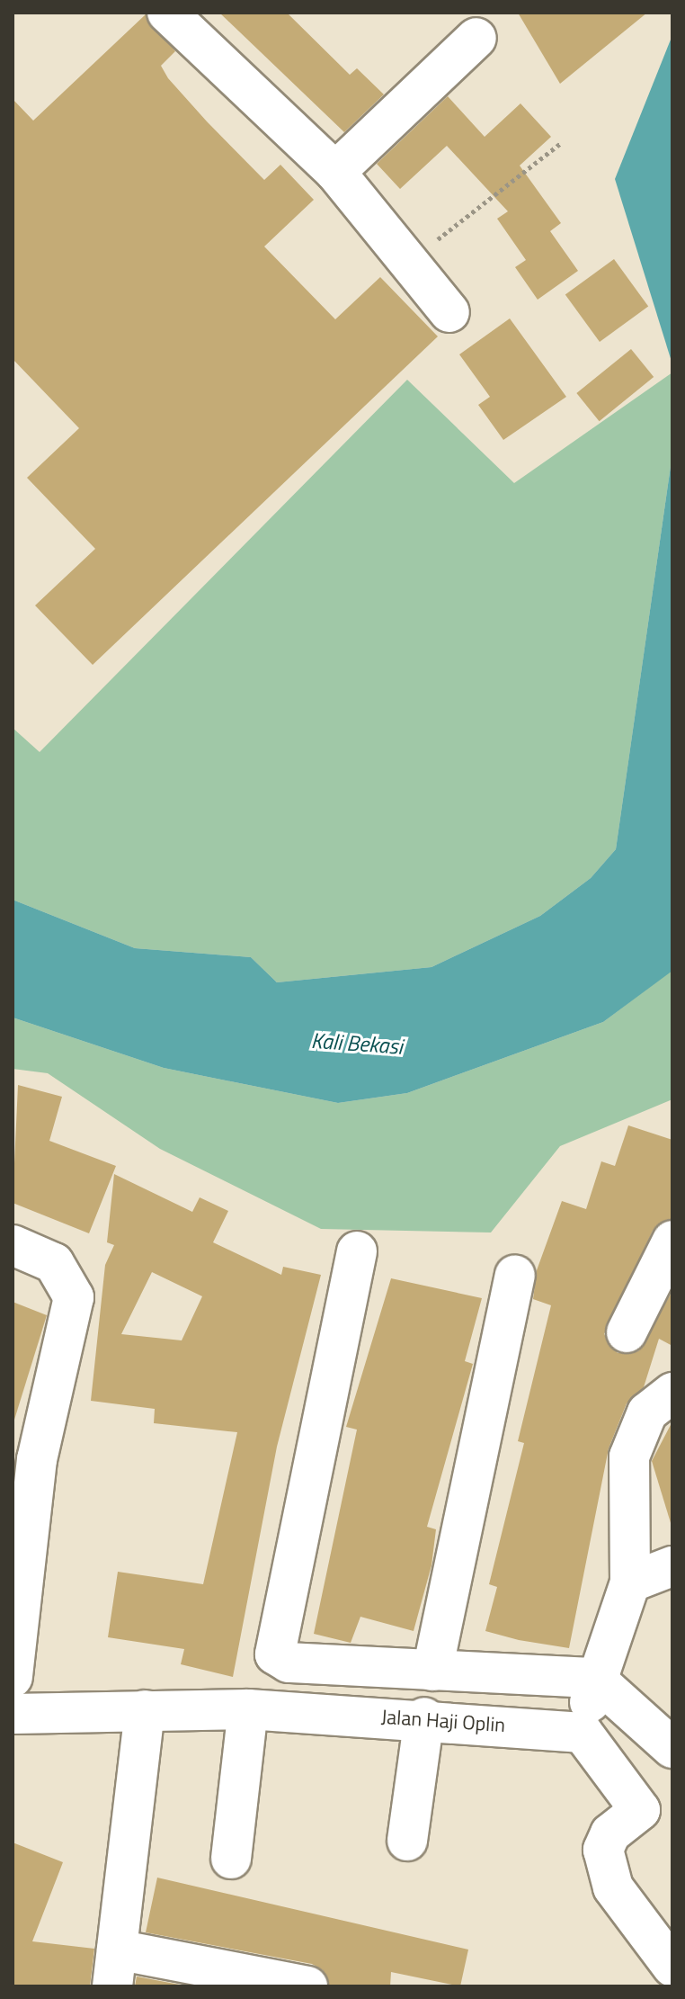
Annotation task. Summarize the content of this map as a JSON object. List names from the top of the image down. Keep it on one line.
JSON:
{"streets":{"street":["Jalan Haji Oplin"]},"water":["Kali Bekasi"]}
